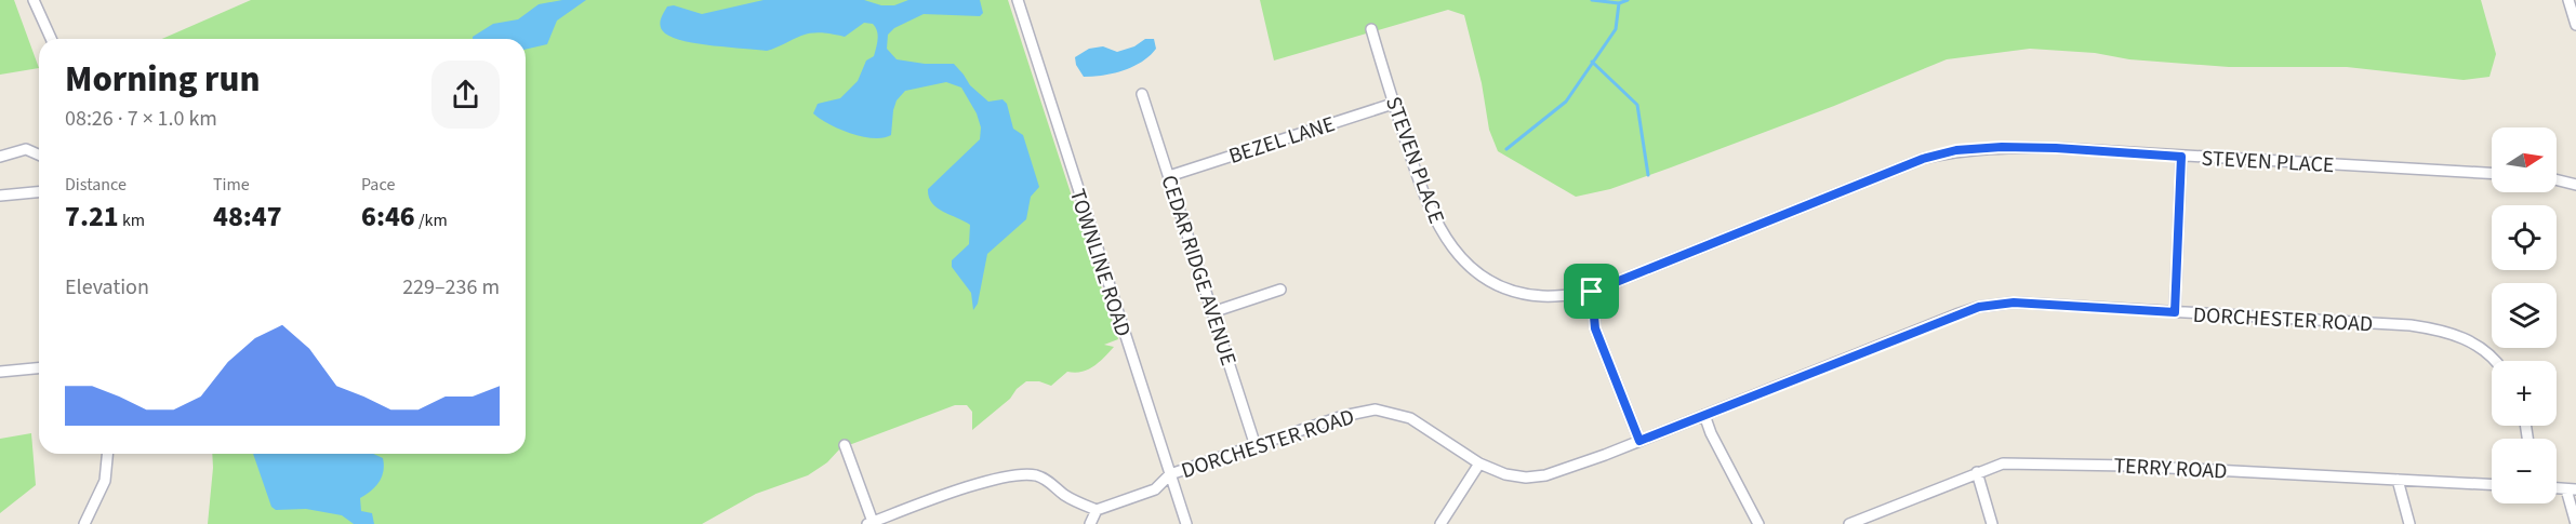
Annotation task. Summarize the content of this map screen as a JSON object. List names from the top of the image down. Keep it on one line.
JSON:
{"streets":{"street":["BEZEL LANE","STEVEN PLACE","TOWNLINE ROAD","CEDAR RIDGE AVENUE","DORCHESTER ROAD","TERRY ROAD"]},"crossings":[["BEZEL LANE","STEVEN PLACE"],["BEZEL LANE","CEDAR RIDGE AVENUE"],["TOWNLINE ROAD","DORCHESTER ROAD"],["CEDAR RIDGE AVENUE","DORCHESTER ROAD"]],"north":"right","page":{"heading":["Morning run","08:26 · 7 × 1.0 km"],"map_buttons":["+","−"],"stats":[["Distance","7.21 km"],["Time","48:47"],["Pace","6:46 /km"]],"chart":["Elevation","229–236 m"]}}
